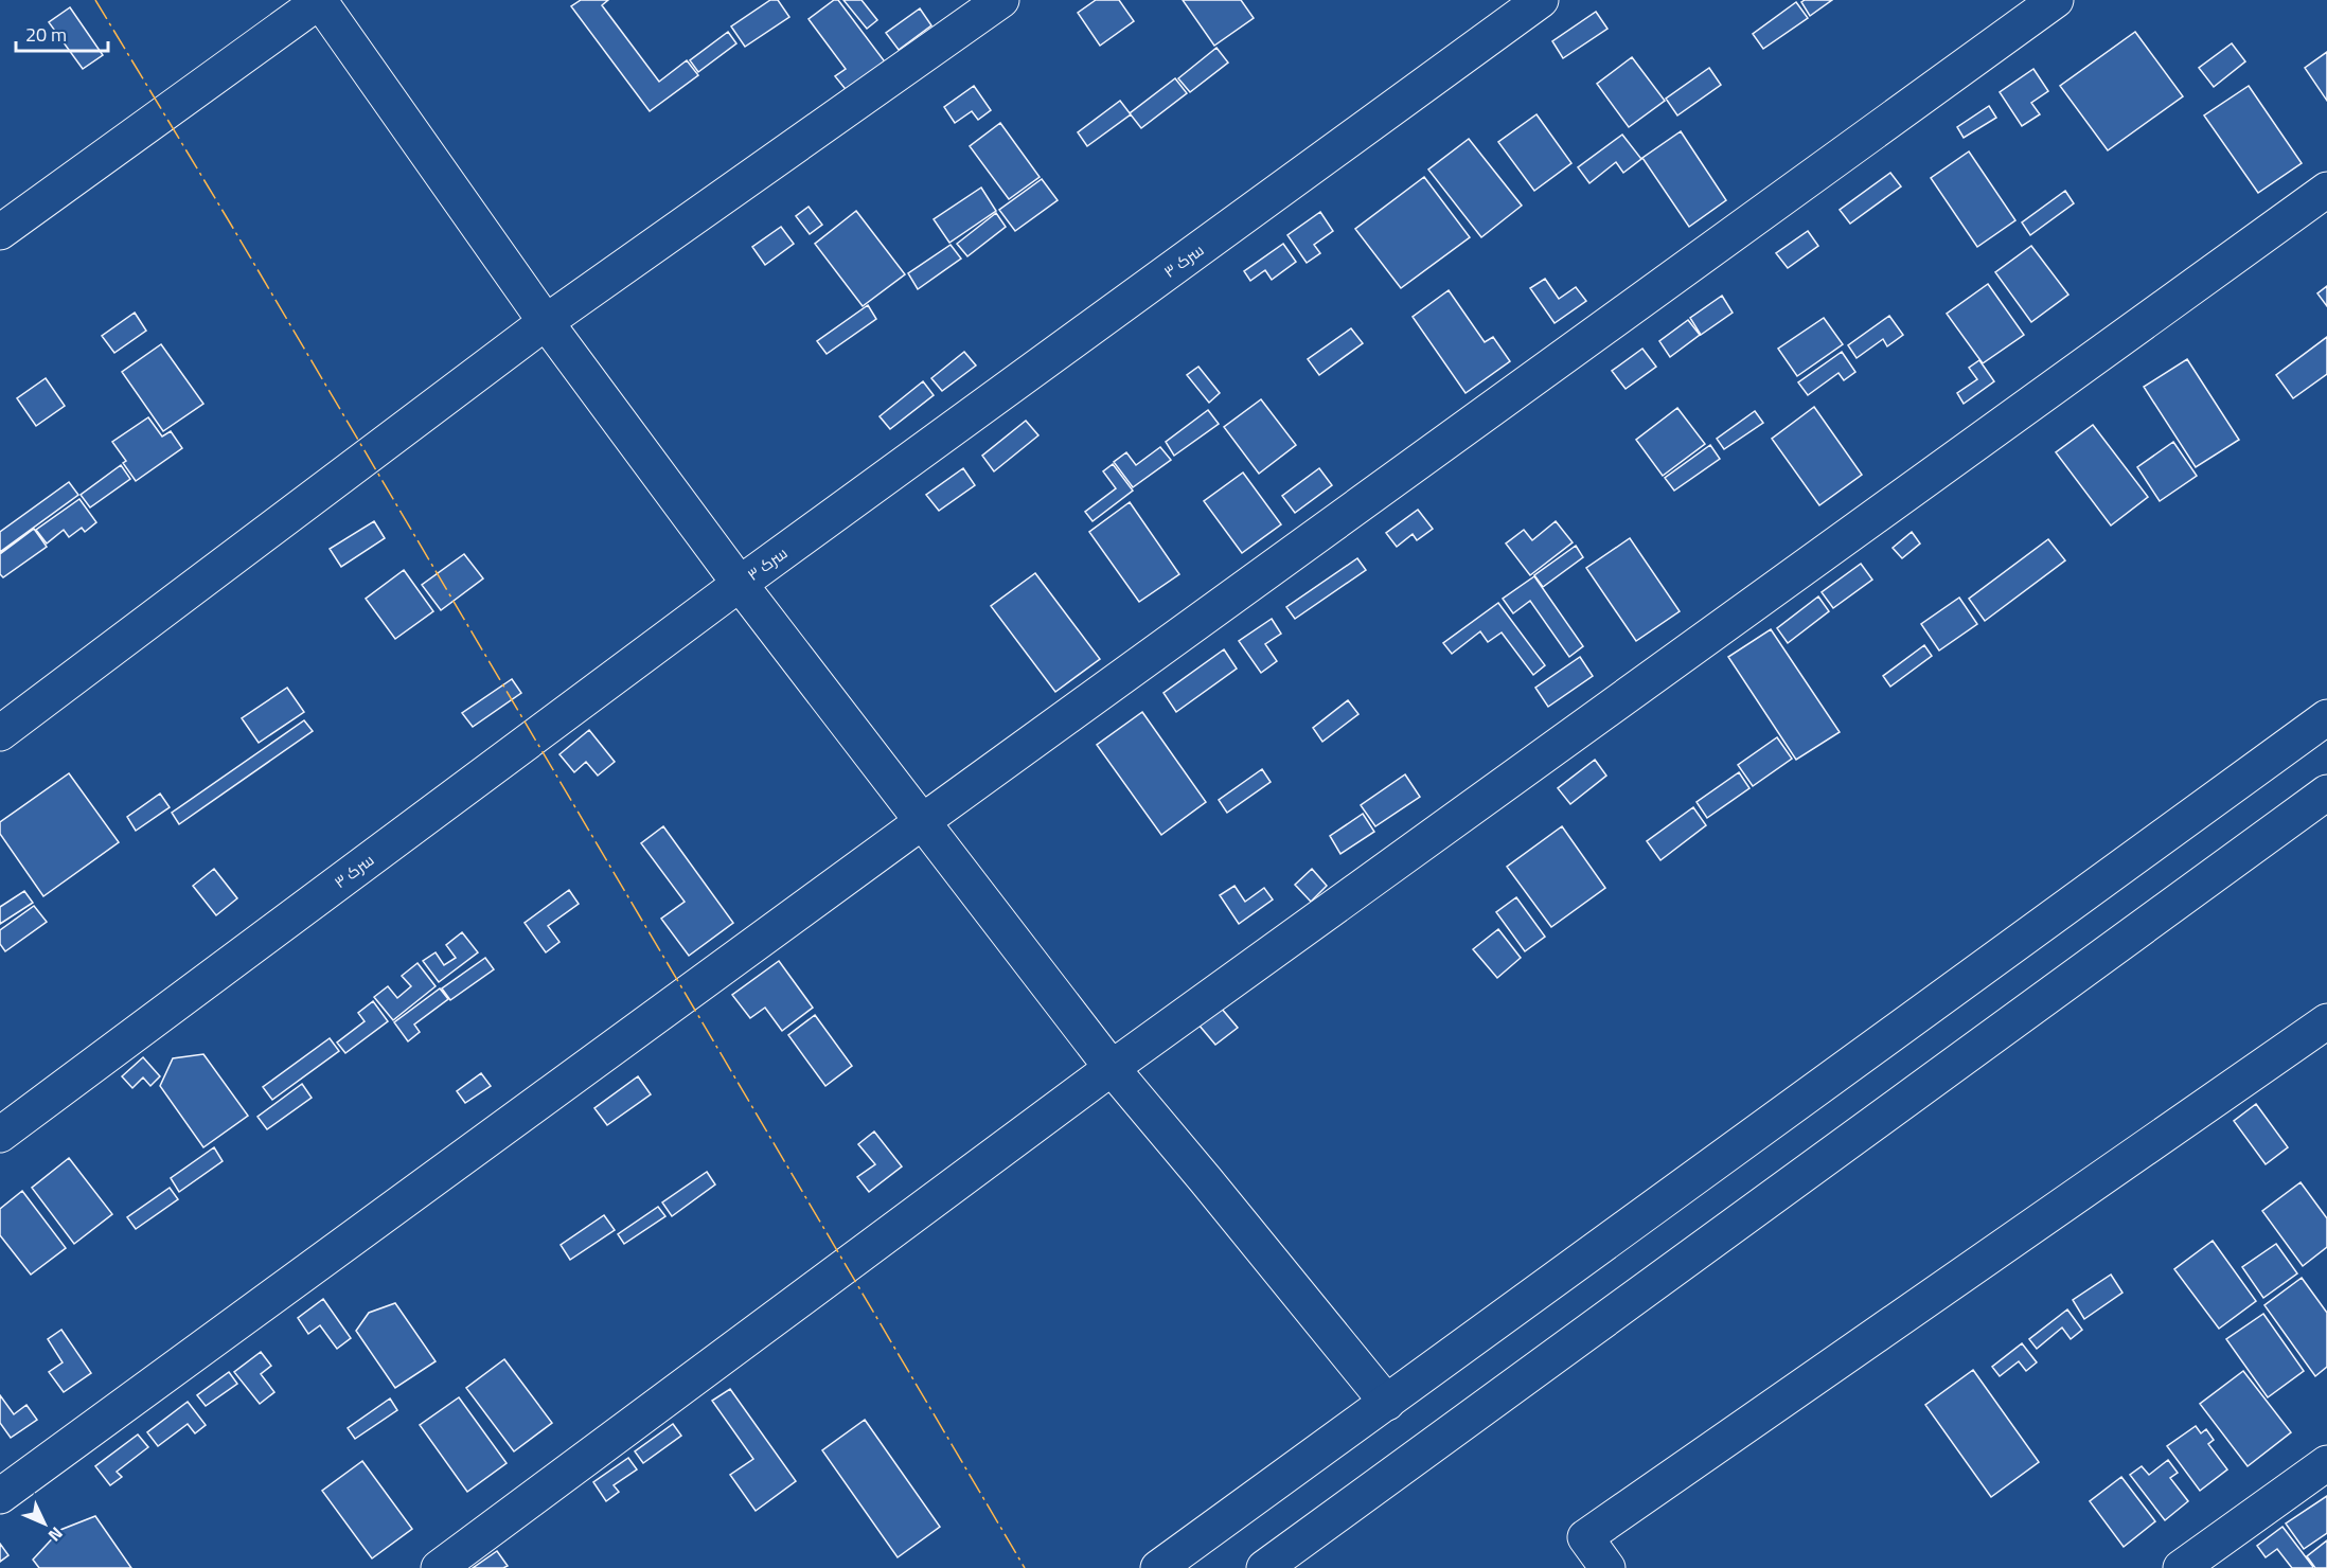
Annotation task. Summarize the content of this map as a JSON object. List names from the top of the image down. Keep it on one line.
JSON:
{"streets":{"street":["سرک ۳"]},"scale_bar":"20 m","north":"bottom right"}
